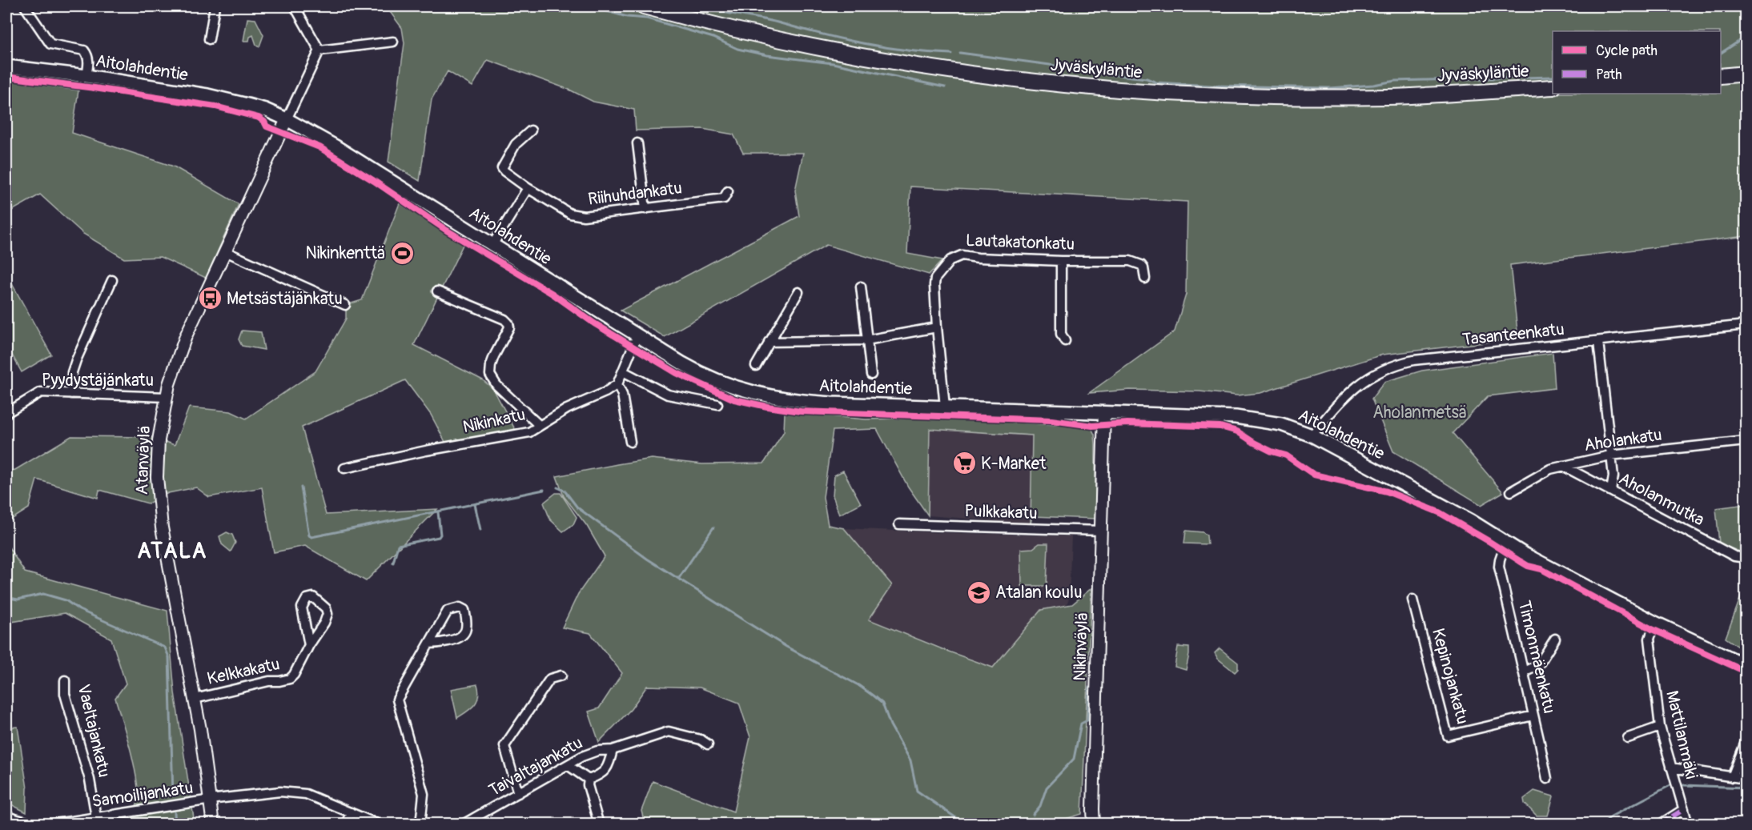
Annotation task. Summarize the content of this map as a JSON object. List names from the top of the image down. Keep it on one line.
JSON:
{"streets":{"highway":["Jyväskyläntie"],"main road":["Aitolahdentie"],"street":["Riihuhdankatu","Lautakatonkatu","Tasanteenkatu","Pyydystäjänkatu","Nikinkatu","Aholankatu","Atanväylä","Aholanmutka","Pulkkakatu","Nikinväylä","Timonmäenkatu","Kelkkakatu","Kepinojankatu","Vaeltajankatu","Mattilanmäki","Taivaltajankatu","Samoilijankatu"]},"crossings":[["Aitolahdentie","Lautakatonkatu"],["Aitolahdentie","Tasanteenkatu"],["Aitolahdentie","Atanväylä"],["Aitolahdentie","Nikinväylä"],["Aitolahdentie","Timonmäenkatu"],["Aitolahdentie","Mattilanmäki"],["Pyydystäjänkatu","Atanväylä"],["Aholankatu","Aholanmutka"],["Atanväylä","Kelkkakatu"],["Atanväylä","Samoilijankatu"],["Pulkkakatu","Nikinväylä"],["Timonmäenkatu","Kepinojankatu"],["Vaeltajankatu","Samoilijankatu"]],"districts":["ATALA"],"parks":["Aholanmetsä"],"places":{"sports":["Nikinkenttä"],"bus stop":["Metsästäjänkatu"],"supermarket":["K-Market"],"school or university":["Atalan koulu"]},"legend":["Cycle path","Path"]}
